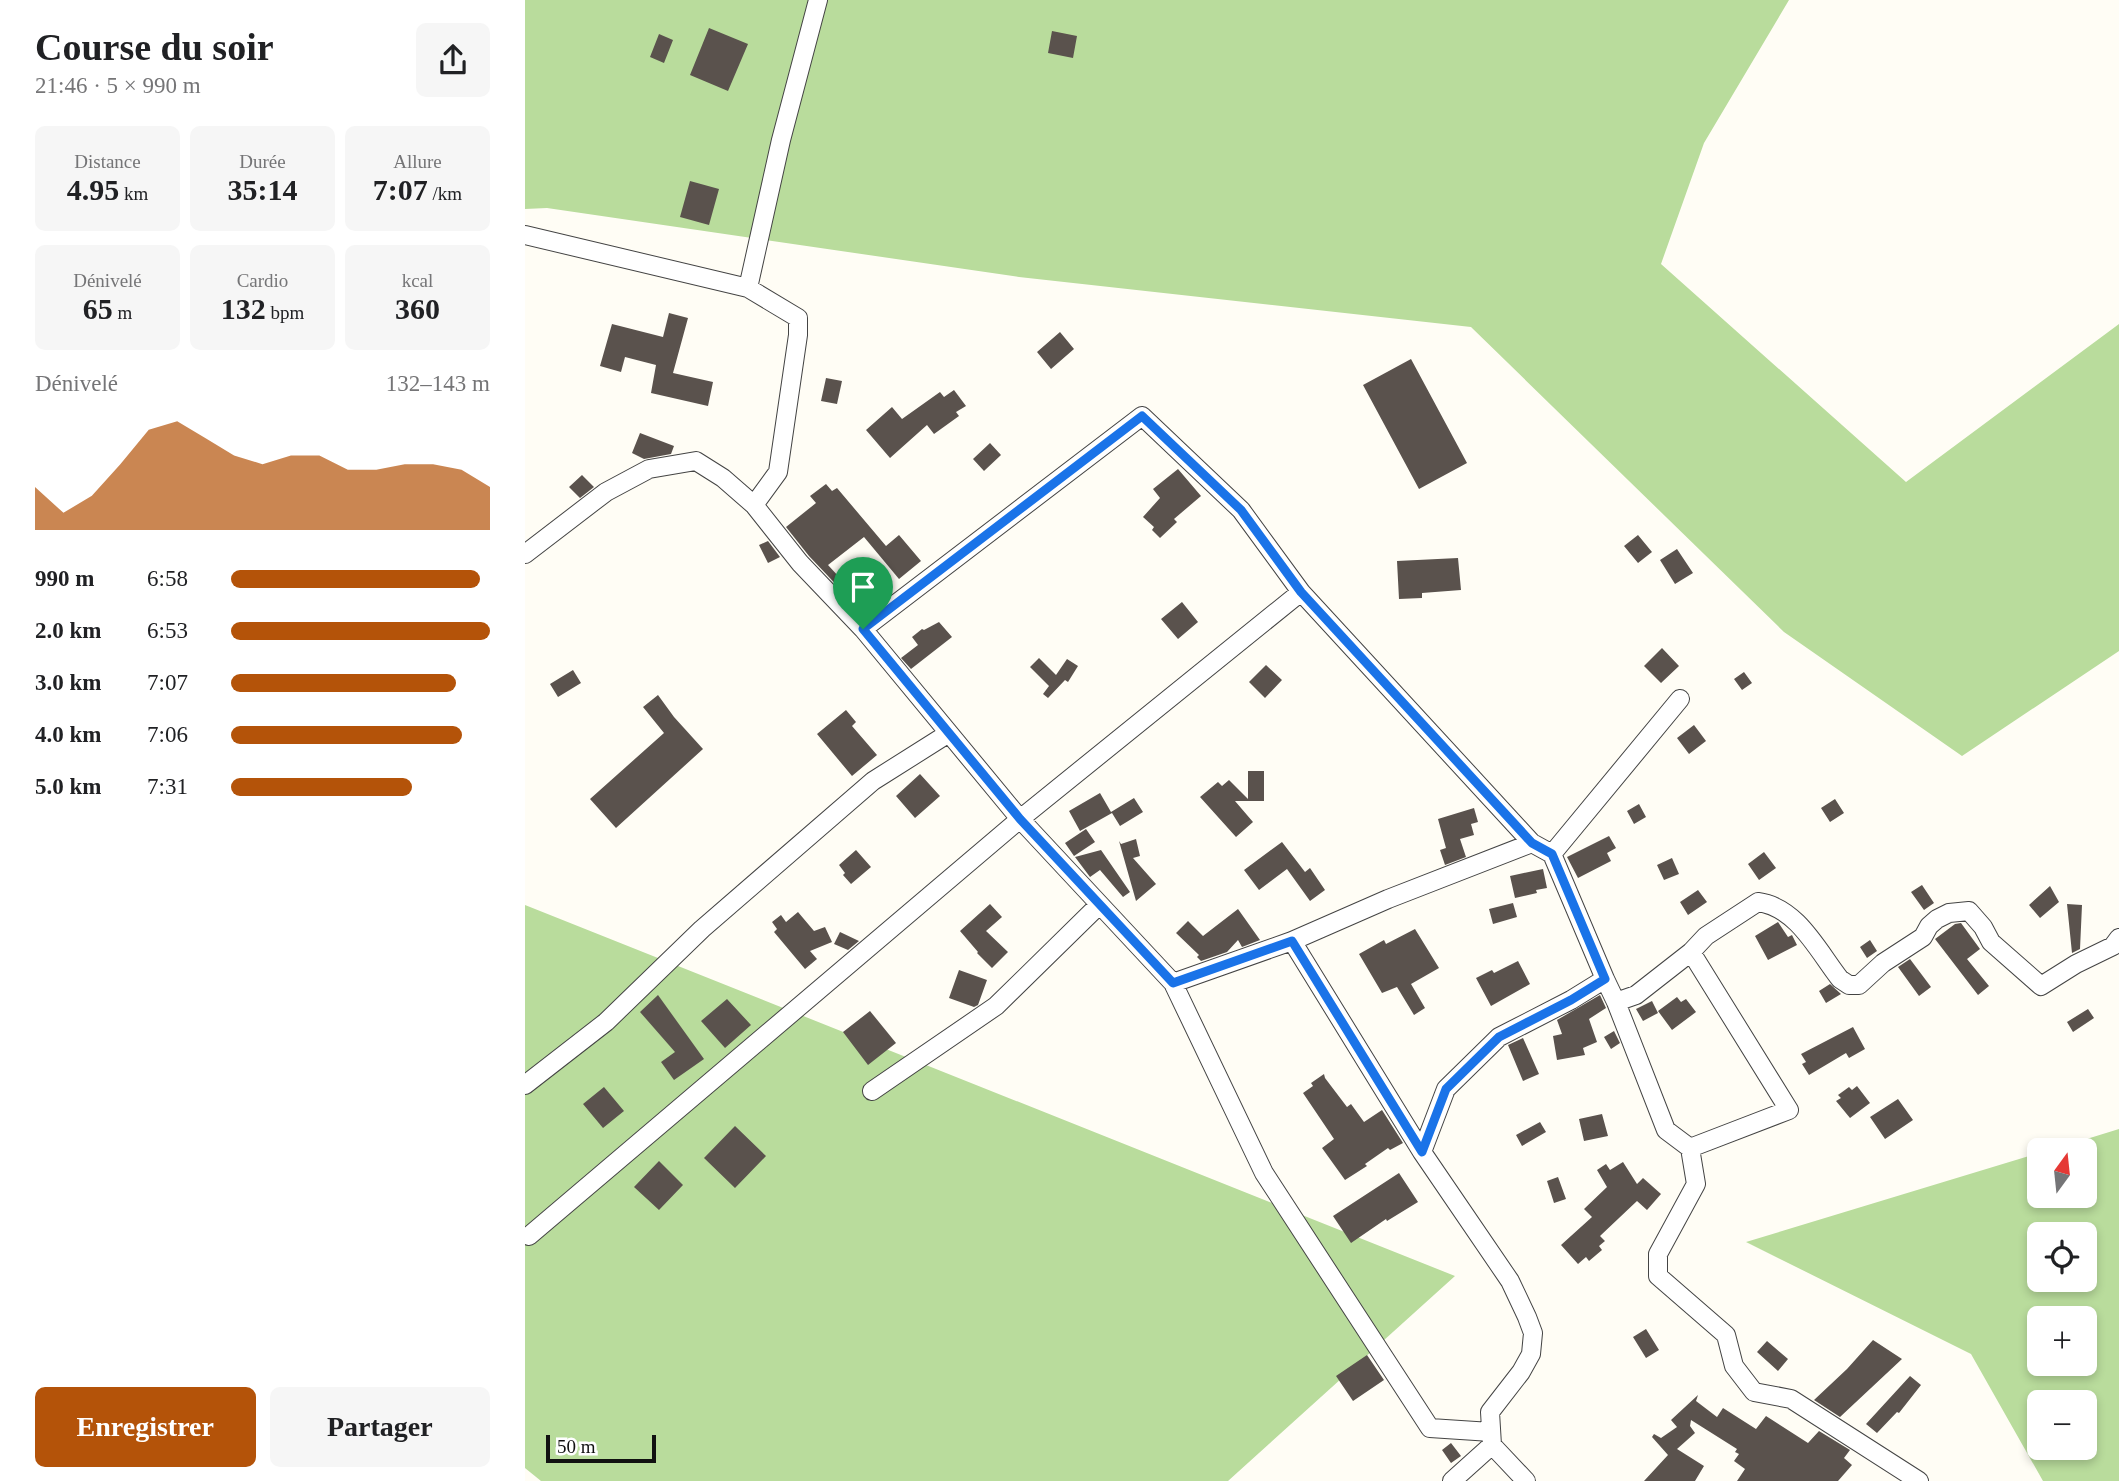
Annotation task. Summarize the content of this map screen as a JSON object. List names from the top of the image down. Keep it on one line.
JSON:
{"scale_bar":"50 m","north":"top","page":{"heading":["Course du soir","21:46 · 5 × 990 m"],"stats":[["Distance","4.95 km"],["Durée","35:14"],["Allure","7:07 /km"],["Dénivelé","65 m"],["Cardio","132 bpm"],["kcal","360"]],"chart":["Dénivelé","132–143 m"],"list":[{"name":"990 m","note":"6:58"},{"name":"2.0 km","note":"6:53"},{"name":"3.0 km","note":"7:07"},{"name":"4.0 km","note":"7:06"},{"name":"5.0 km","note":"7:31"}],"map_buttons":["+","−"],"buttons":["Enregistrer","Partager"],"scale":"50 m"}}
